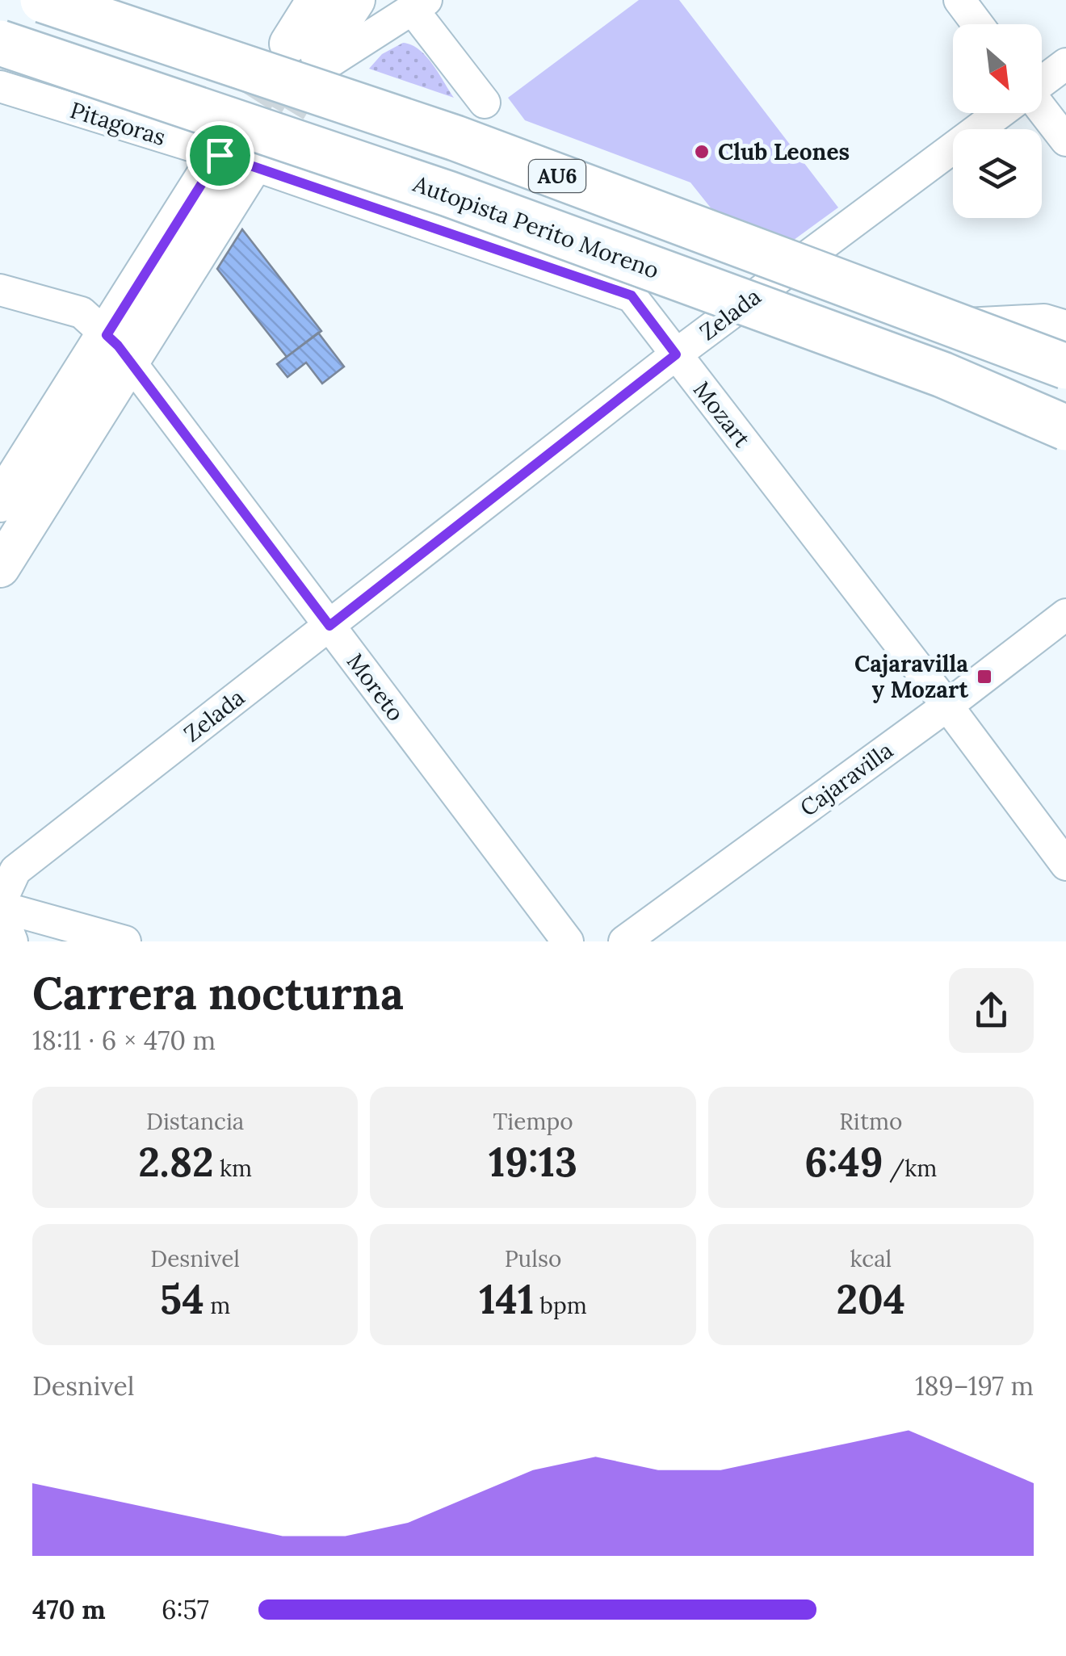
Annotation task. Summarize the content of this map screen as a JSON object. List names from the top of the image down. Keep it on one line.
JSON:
{"streets":{"highway":["AU6","Autopista Perito Moreno"],"street":["Pitagoras","Zelada","Mozart","Moreto","Cajaravilla"]},"crossings":[["Pitagoras","Mozart"],["Zelada","Mozart"],["Zelada","Moreto"],["Mozart","Cajaravilla"]],"places":{"other":["Club Leones"],"transit":["Cajaravilla y Mozart"]},"north":"bottom right","page":{"heading":["Carrera nocturna","18:11 · 6 × 470 m"],"stats":[["Distancia","2.82 km"],["Tiempo","19:13"],["Ritmo","6:49 /km"],["Desnivel","54 m"],["Pulso","141 bpm"],["kcal","204"]],"chart":["Desnivel","189–197 m"],"list":[{"name":"470 m","note":"6:57"}]}}
